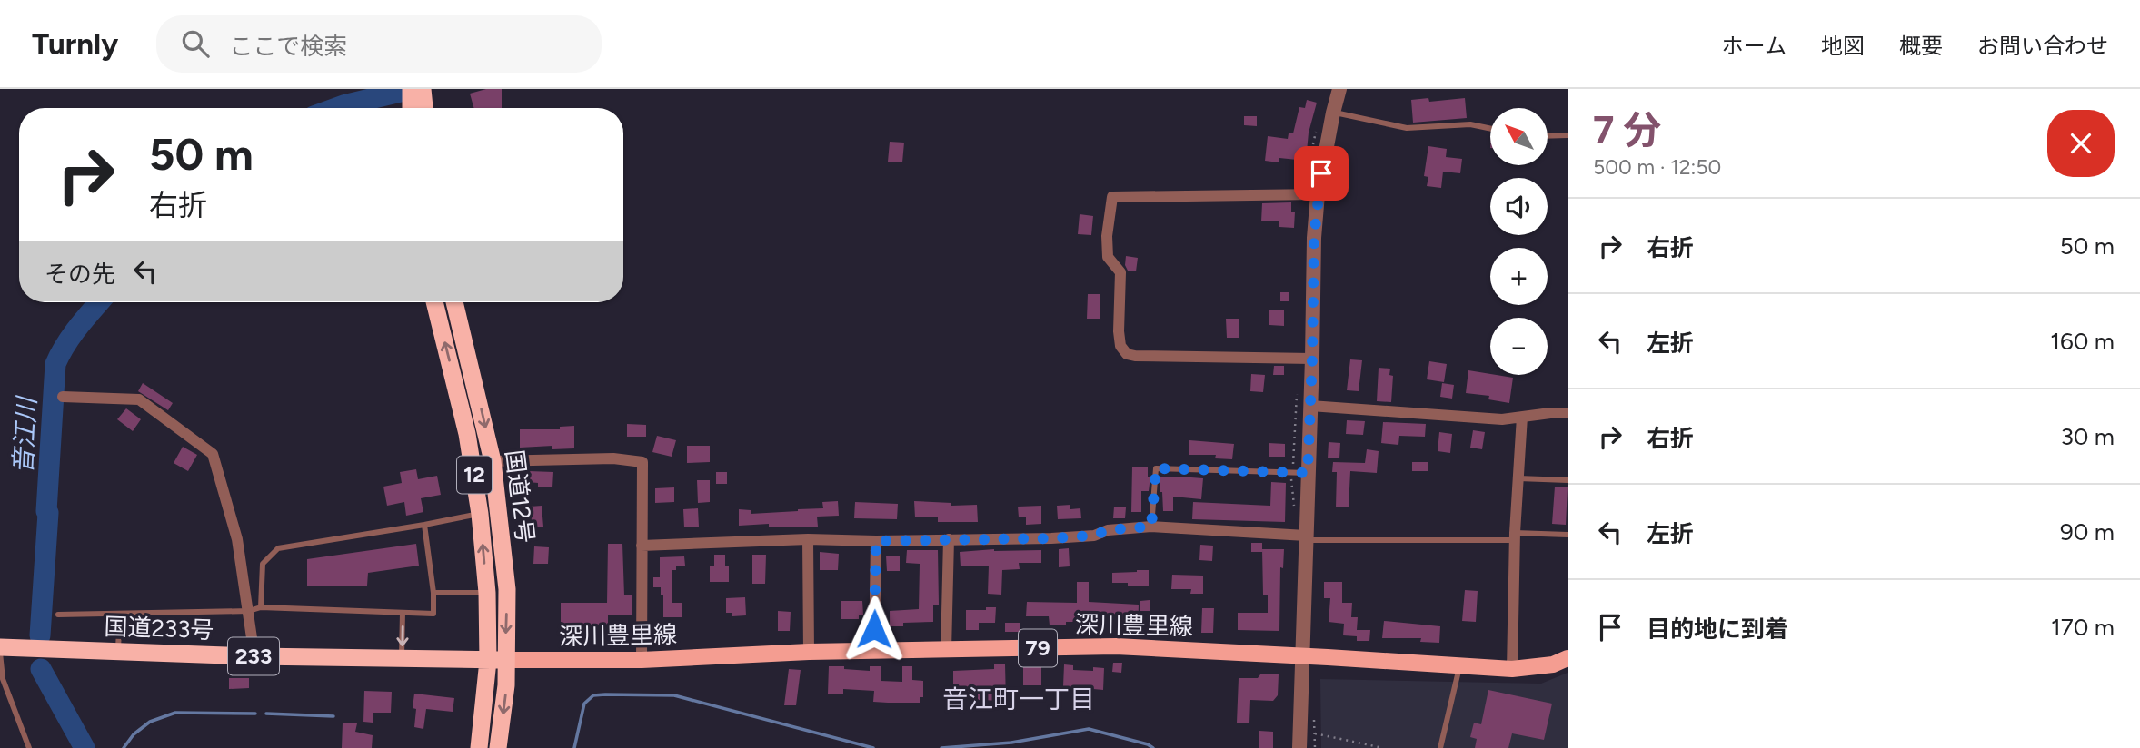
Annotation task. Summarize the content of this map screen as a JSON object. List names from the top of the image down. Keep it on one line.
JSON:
{"streets":{"highway":["12","国道12号","国道233号","233"],"main road":["深川豊里線","79"]},"crossings":[["国道12号","深川豊里線"],["国道12号","国道233号"],["深川豊里線","国道233号"]],"districts":["音江町一丁目"],"water":["音江川"],"north":"top left","page":{"header":"Turnly","search":"ここで検索","nav":["ホーム","地図","概要","お問い合わせ"],"heading":["7 分","500 m · 12:50"],"map_buttons":["+","−"],"turn":["50 m","右折"],"list":[{"name":"右折","value":"50 m"},{"name":"左折","value":"160 m"},{"name":"右折","value":"30 m"},{"name":"左折","value":"90 m"},{"name":"目的地に到着","value":"170 m"}],"then":"その先"}}
